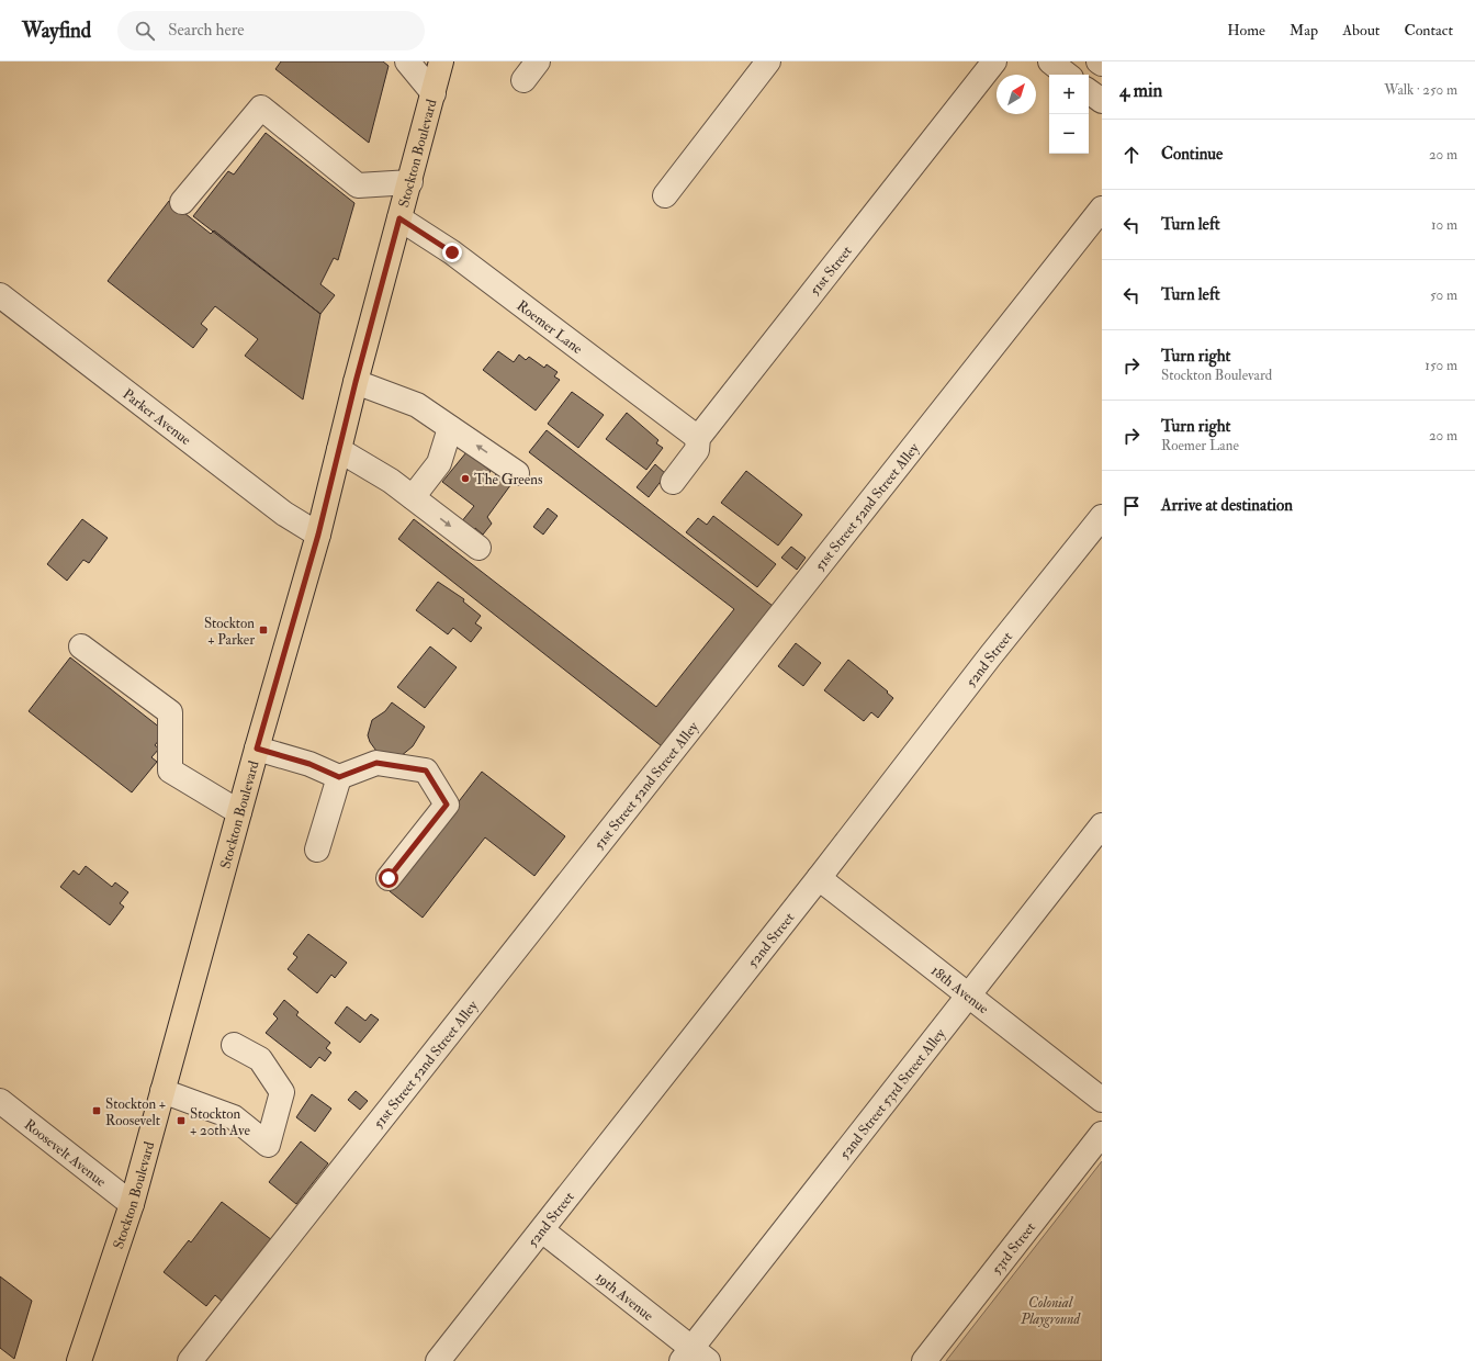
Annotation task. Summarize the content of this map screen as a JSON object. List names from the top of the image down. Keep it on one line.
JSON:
{"streets":{"main road":["Stockton Boulevard"],"street":["51st Street","Roemer Lane","Parker Avenue","51st Street 52nd Street Alley","52nd Street","18th Avenue","52nd Street 53rd Street Alley","Roosevelt Avenue","53rd Street","19th Avenue"]},"crossings":[["Stockton Boulevard","Roemer Lane"],["Stockton Boulevard","Parker Avenue"],["Stockton Boulevard","Roosevelt Avenue"],["51st Street","Roemer Lane"],["52nd Street","18th Avenue"],["52nd Street","19th Avenue"],["18th Avenue","52nd Street 53rd Street Alley"],["52nd Street 53rd Street Alley","19th Avenue"]],"parks":["Colonial Playground"],"places":{"other":["The Greens"],"transit":["Stockton + Parker","Stockton + Roosevelt","Stockton + 20th Ave"]},"north":"top right","page":{"header":"Wayfind","search":"Search here","nav":["Home","Map","About","Contact"],"heading":["4 min","Walk · 250 m"],"map_buttons":["+","−"],"list":[["Continue","20 m"],["Turn left","10 m"],["Turn left","50 m"],["Turn right","Stockton Boulevard","150 m"],["Turn right","Roemer Lane","20 m"],"Arrive at destination"]}}
